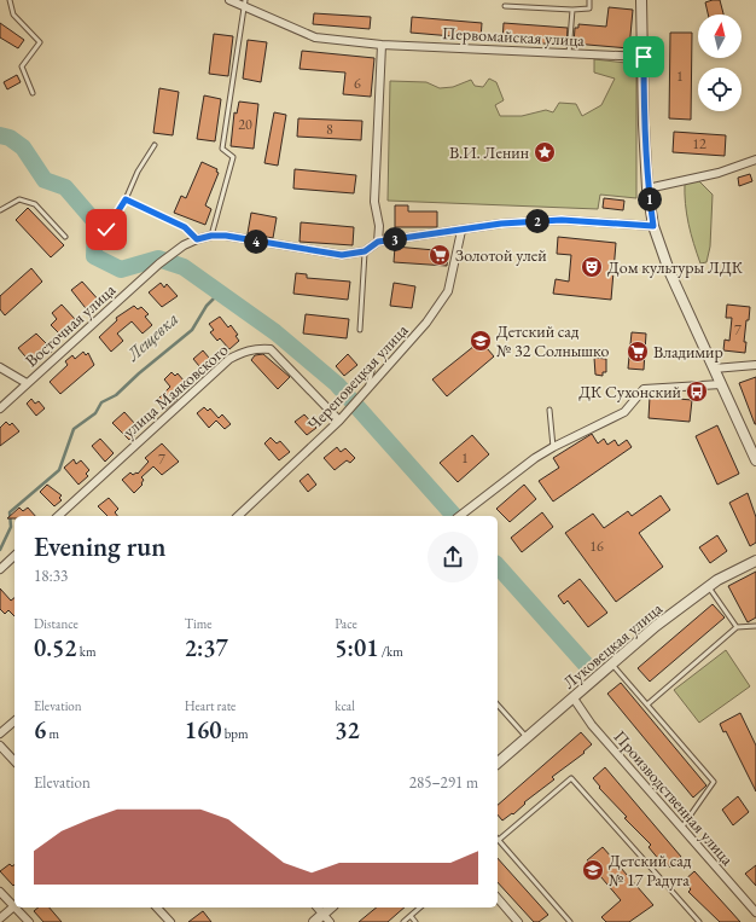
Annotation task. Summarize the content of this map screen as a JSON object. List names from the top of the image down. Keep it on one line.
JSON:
{"streets":{"street":["Первомайская улица","Восточная улица","Череповецкая улица","улица Маяковского","Луковецкая улица","Производственная улица"]},"crossings":[["Череповецкая улица","улица Маяковского"],["Луковецкая улица","Производственная улица"]],"water":["Лещевка"],"places":{"place":["В.И. Ленин"],"supermarket":["Золотой улей","Владимир"],"theatre":["Дом культуры ЛДК"],"school or university":["Детский сад № 32 Солнышко","Детский сад № 17 Радуга"],"bus stop":["ДК Сухонский"]},"house_numbers":["1","6","20","8","12","7","1","7","16"],"north":"top","page":{"pins":["1","2","3","4"],"heading":["Evening run","18:33"],"stats":[["Distance","0.52 km"],["Time","2:37"],["Pace","5:01 /km"],["Elevation","6 m"],["Heart rate","160 bpm"],["kcal","32"]],"chart":["Elevation","285–291 m"]}}
